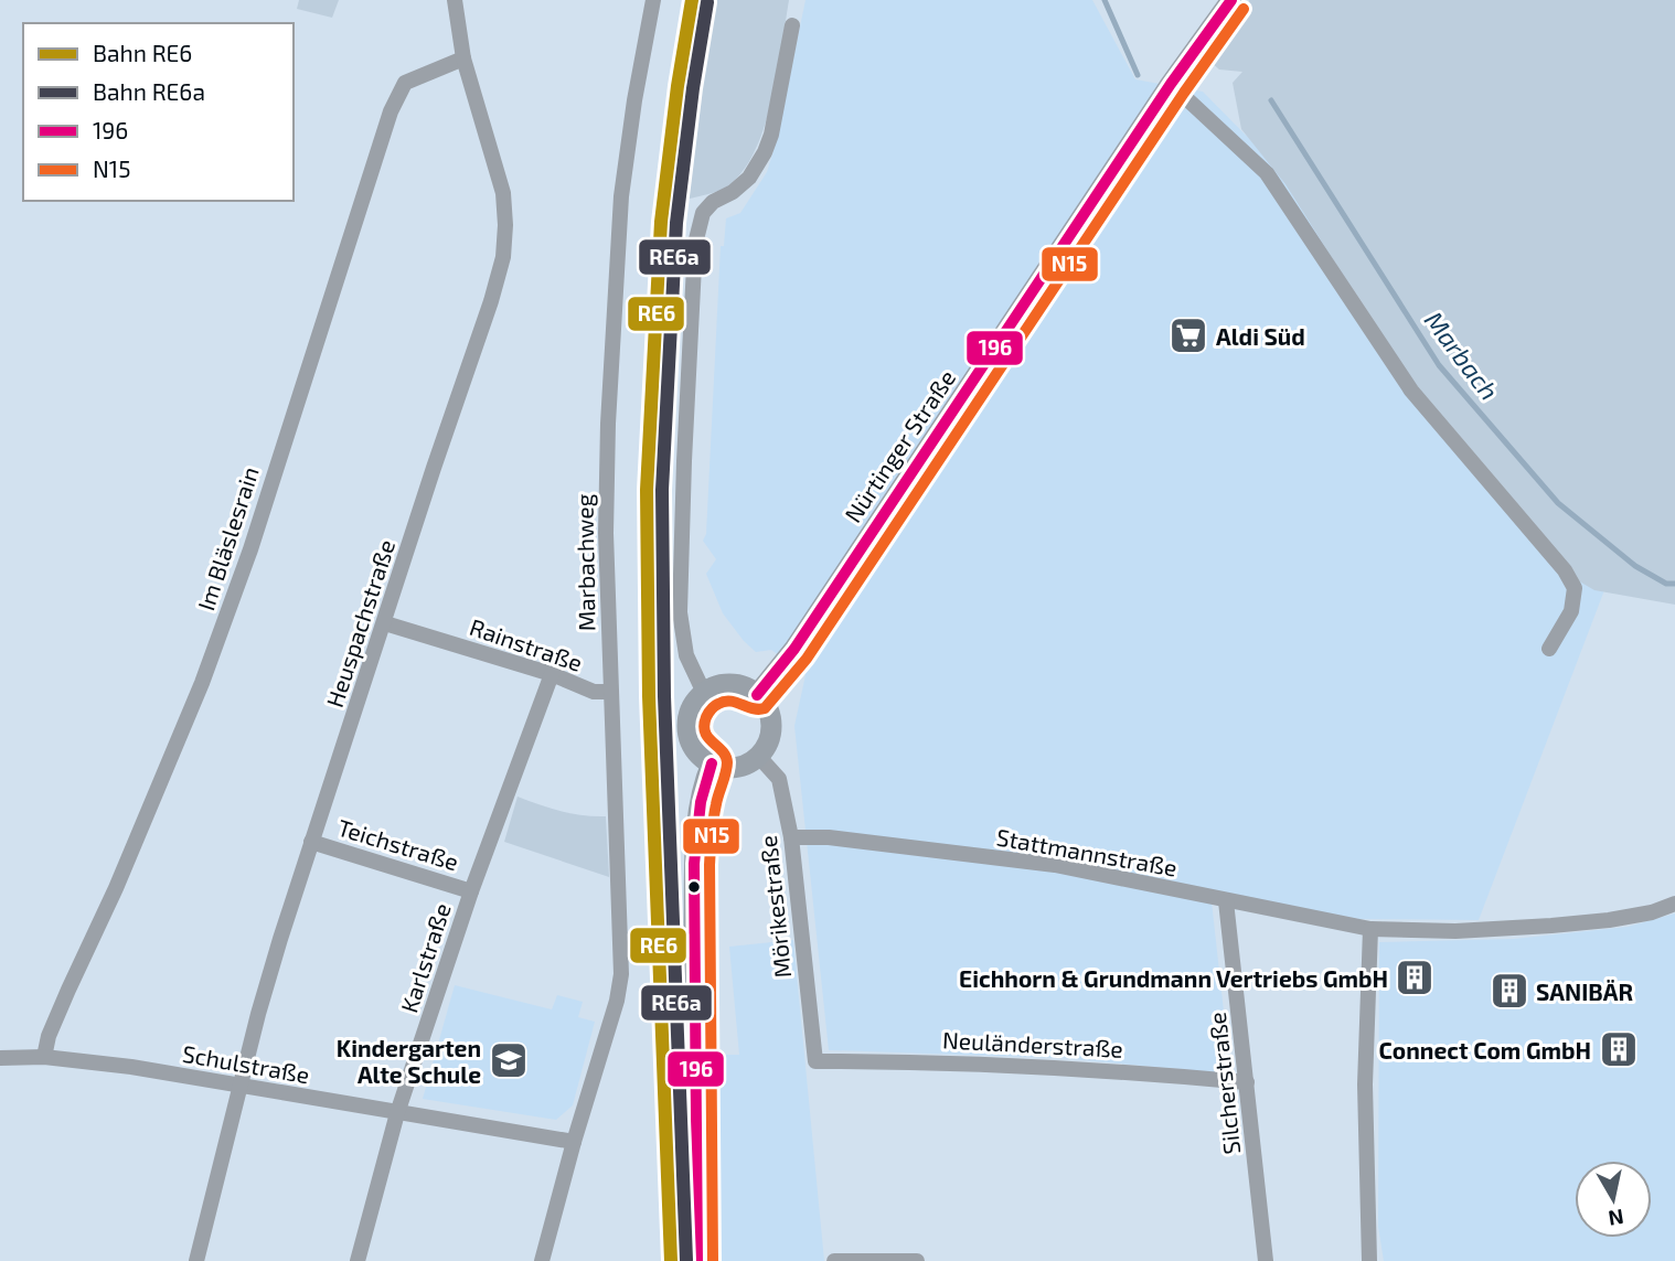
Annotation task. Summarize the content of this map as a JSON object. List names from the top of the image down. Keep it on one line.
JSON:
{"streets":{"main road":["Nürtinger Straße"],"street":["Im Bläslesrain","Marbachweg","Heuspachstraße","Rainstraße","Teichstraße","Stattmannstraße","Mörikestraße","Karlstraße","Neuländerstraße","Schulstraße","Silcherstraße"]},"crossings":[["Nürtinger Straße","Mörikestraße"],["Im Bläslesrain","Heuspachstraße"],["Im Bläslesrain","Schulstraße"],["Marbachweg","Rainstraße"],["Marbachweg","Schulstraße"],["Heuspachstraße","Rainstraße"],["Heuspachstraße","Teichstraße"],["Heuspachstraße","Schulstraße"],["Rainstraße","Karlstraße"],["Teichstraße","Karlstraße"],["Stattmannstraße","Mörikestraße"],["Stattmannstraße","Silcherstraße"],["Mörikestraße","Neuländerstraße"],["Karlstraße","Schulstraße"],["Neuländerstraße","Silcherstraße"]],"water":["Marbach"],"places":{"supermarket":["Aldi Süd"],"building":["Eichhorn & Grundmann Vertriebs GmbH","SANIBÄR","Connect Com GmbH"],"school or university":["Kindergarten Alte Schule"]},"lines":["rail line RE6","transit line 196","rail line RE6a","transit line N15"],"legend":["Bahn RE6","Bahn RE6a","196","N15"],"north":"bottom"}
